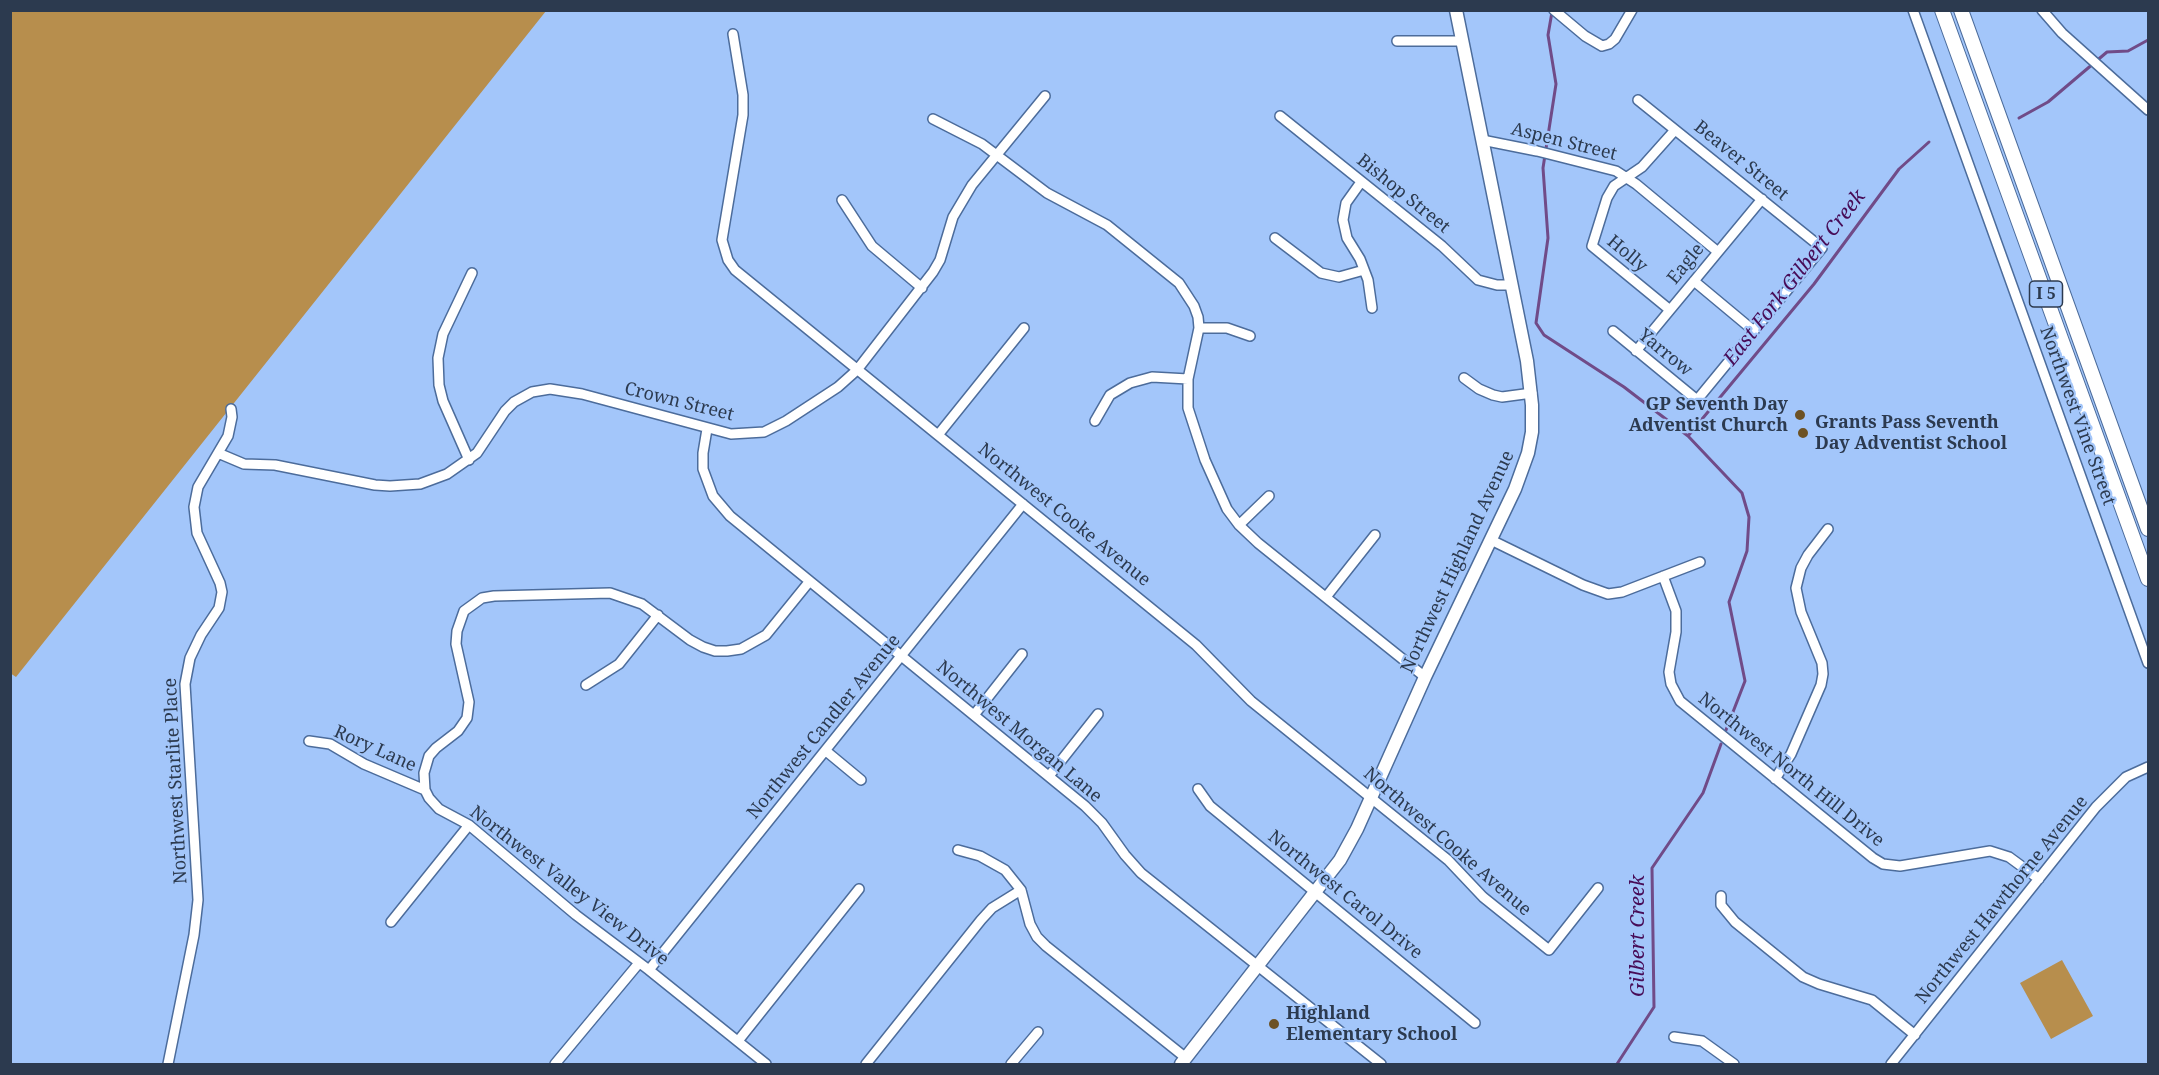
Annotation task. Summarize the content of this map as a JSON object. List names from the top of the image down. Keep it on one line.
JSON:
{"streets":{"highway":["I 5"],"main road":["Northwest Highland Avenue"],"street":["Aspen Street","Beaver Street","Bishop Street","Holly","Eagle","Yarrow","Crown Street","Northwest Vine Street","Northwest Cooke Avenue","Northwest Candler Avenue","Northwest Morgan Lane","Rory Lane","Northwest North Hill Drive","Northwest Starlite Place","Northwest Valley View Drive","Northwest Carol Drive","Northwest Hawthorne Avenue"]},"crossings":[["Aspen Street","Holly"],["Aspen Street","Eagle"],["Aspen Street","Northwest Highland Avenue"],["Beaver Street","Eagle"],["Beaver Street","Yarrow"],["Bishop Street","Northwest Highland Avenue"],["Holly","Eagle"],["Eagle","Yarrow"],["Crown Street","Northwest Cooke Avenue"],["Crown Street","Northwest Morgan Lane"],["Crown Street","Northwest Starlite Place"],["Northwest Cooke Avenue","Northwest Highland Avenue"],["Northwest Cooke Avenue","Northwest Candler Avenue"],["Northwest Highland Avenue","Northwest Morgan Lane"],["Northwest Highland Avenue","Northwest Carol Drive"],["Northwest Candler Avenue","Northwest Morgan Lane"],["Northwest Candler Avenue","Northwest Valley View Drive"],["Rory Lane","Northwest Valley View Drive"],["Northwest North Hill Drive","Northwest Hawthorne Avenue"]],"water":["East Fork Gilbert Creek","Gilbert Creek"],"places":["GP Seventh Day Adventist Church","Grants Pass Seventh Day Adventist School","Highland Elementary School"]}
